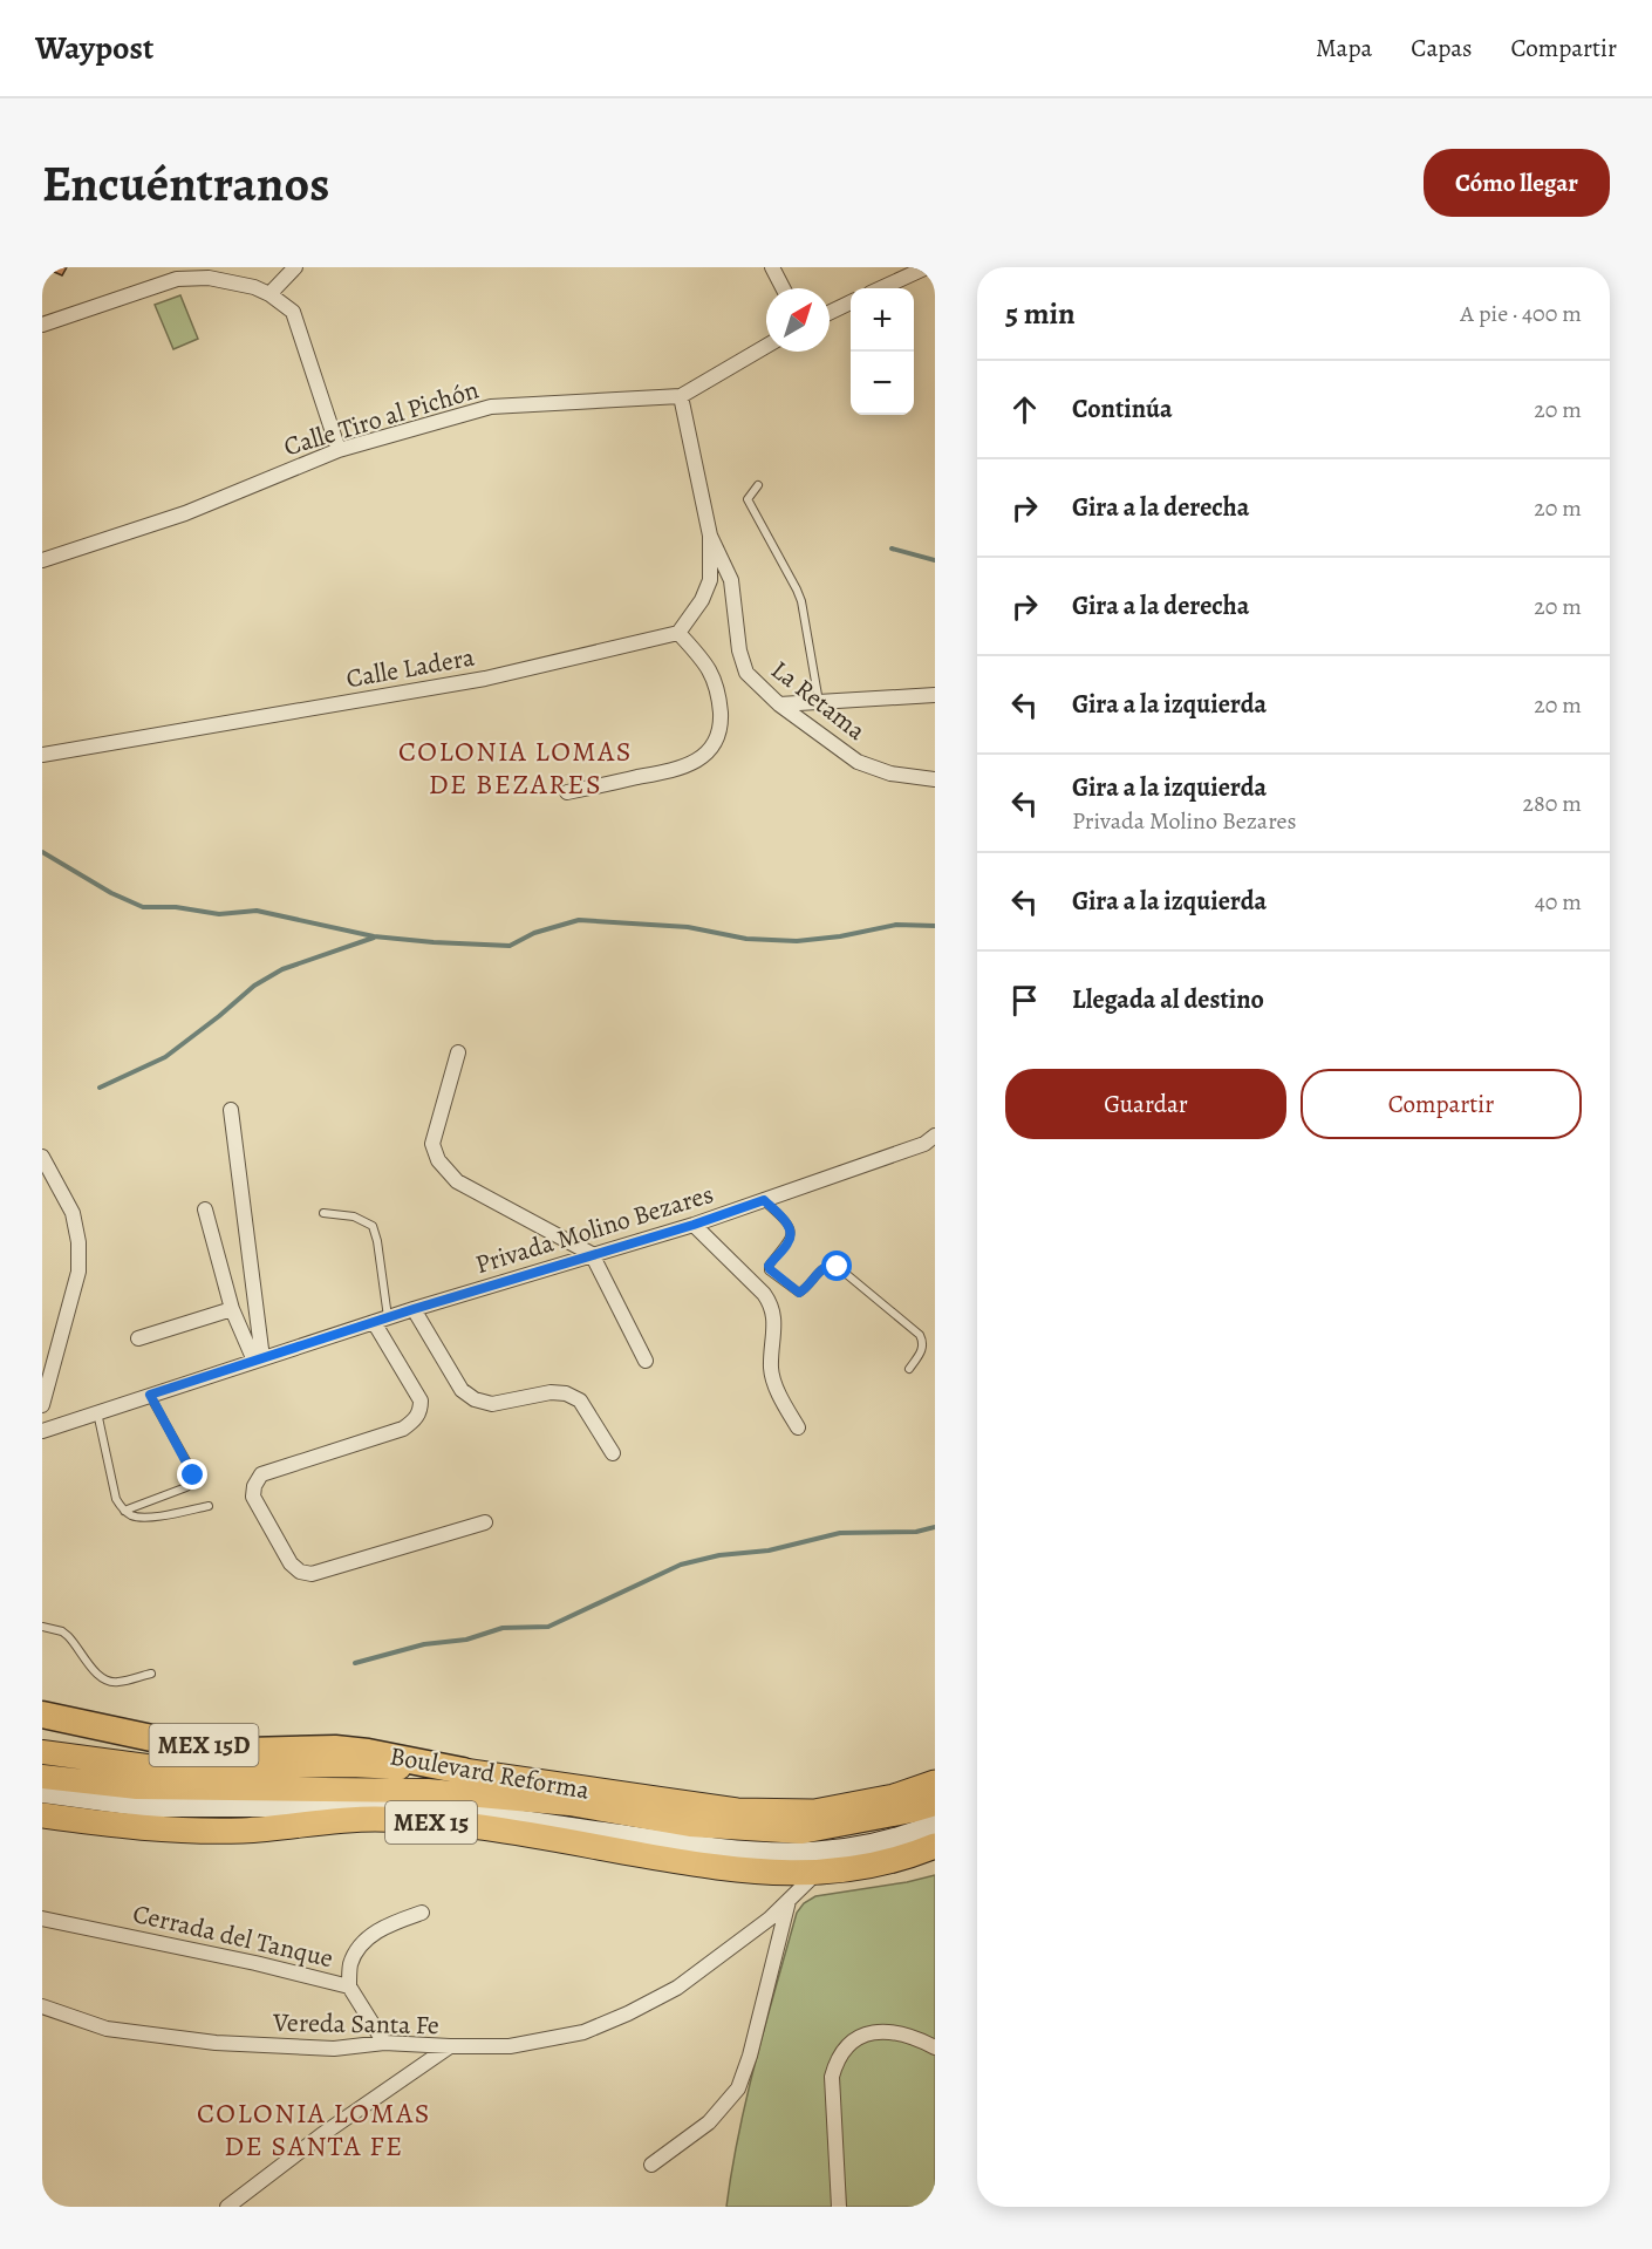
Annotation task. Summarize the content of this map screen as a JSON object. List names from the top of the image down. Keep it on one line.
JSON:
{"streets":{"highway":["MEX 15D","Boulevard Reforma","MEX 15"],"street":["Calle Tiro al Pichón","Calle Ladera","La Retama","Privada Molino Bezares","Cerrada del Tanque","Vereda Santa Fe"]},"crossings":[["Calle Tiro al Pichón","La Retama"],["Boulevard Reforma","MEX 15"],["Cerrada del Tanque","Vereda Santa Fe"]],"districts":["COLONIA LOMAS DE BEZARES","COLONIA LOMAS DE SANTA FE"],"north":"top right","page":{"header":"Waypost","nav":["Mapa","Capas","Compartir"],"buttons":["Cómo llegar",["Guardar","Compartir"]],"title":"Encuéntranos","heading":["5 min","A pie · 400 m"],"map_buttons":["+","−"],"list":[["Continúa","20 m"],["Gira a la derecha","20 m"],["Gira a la derecha","20 m"],["Gira a la izquierda","20 m"],["Gira a la izquierda","Privada Molino Bezares","280 m"],["Gira a la izquierda","40 m"],"Llegada al destino"]}}
